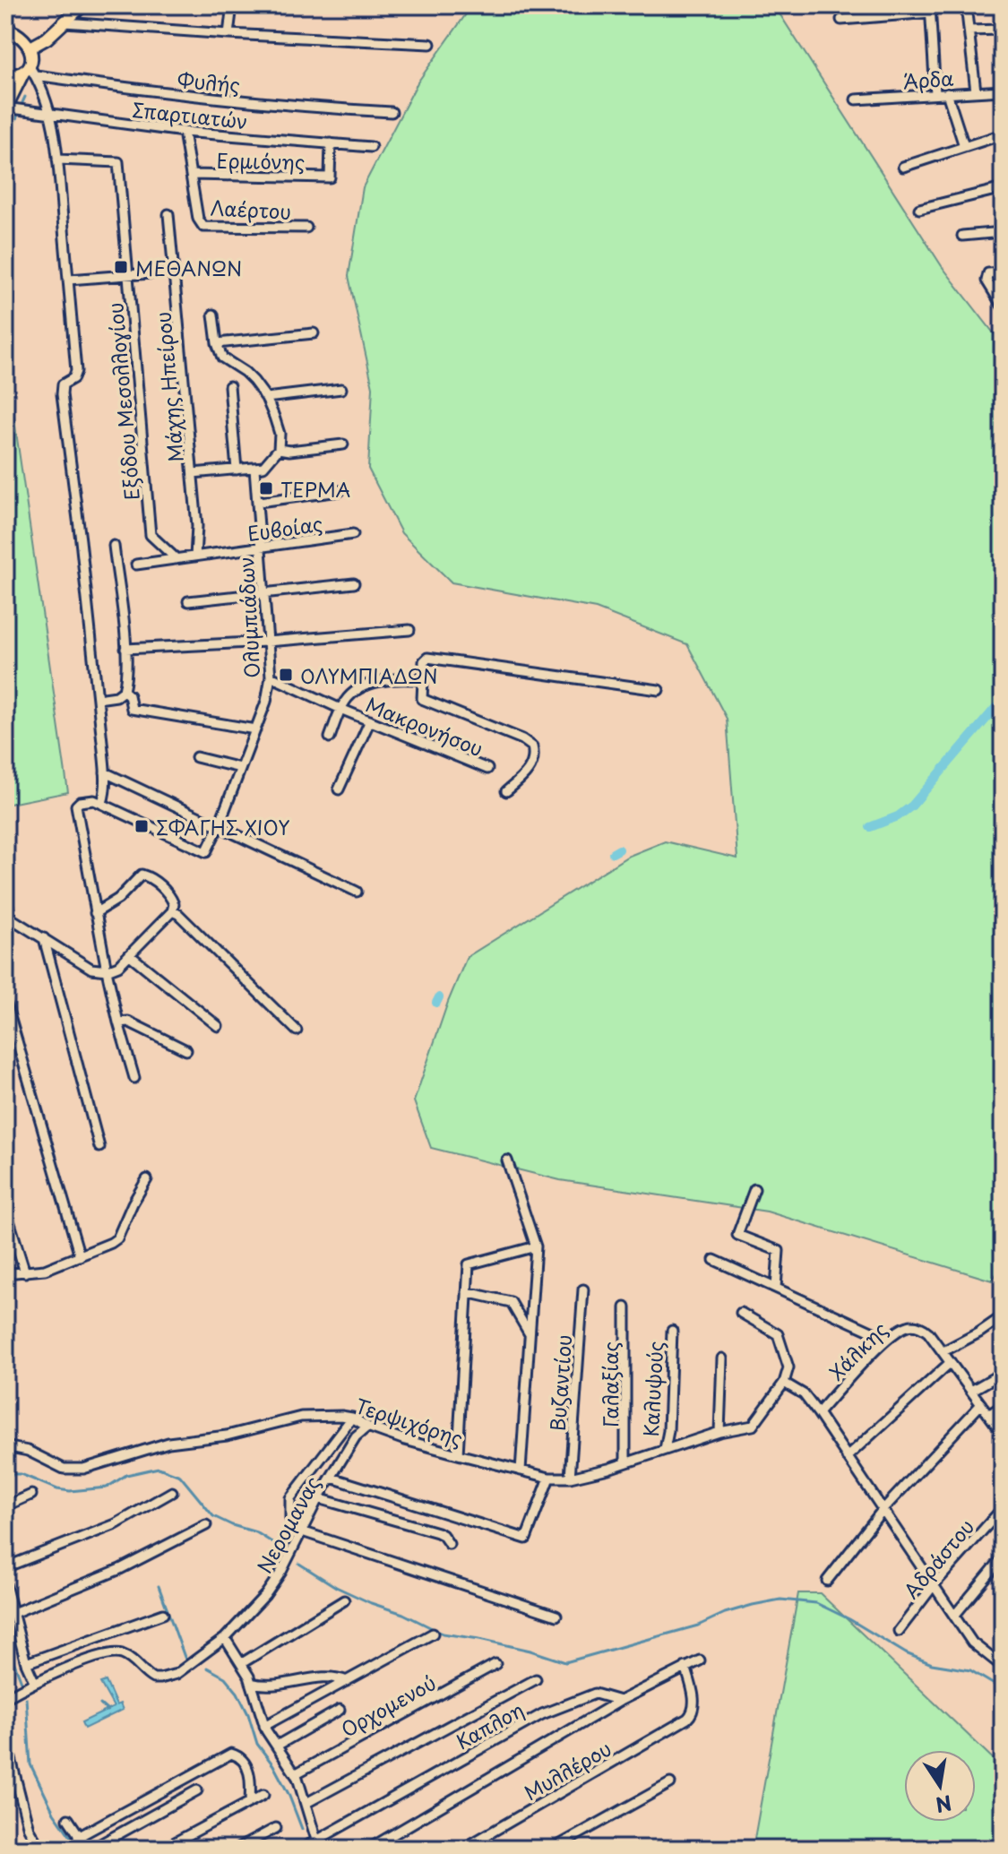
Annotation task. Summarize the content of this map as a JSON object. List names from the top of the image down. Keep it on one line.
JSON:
{"streets":{"street":["Άρδα","Φυλής","Σπαρτιατών","Ερμιόνης","Λαέρτου","Μάχης Ηπείρου","Εξόδου Μεσολλογίου","Ευβοίας","Ολυμπιάδων","Μακρονήσου","Χάλκης","Βυζαντίου","Γαλαξίας","Καλυψούς","Τερψιχόρης","Νερομανας","Αδράστου","Ορχομενού","Καπλοη","Μυλλέρου"]},"crossings":[["Σπαρτιατών","Ερμιόνης"],["Σπαρτιατών","Λαέρτου"],["Ερμιόνης","Λαέρτου"],["Μάχης Ηπείρου","Ευβοίας"],["Εξόδου Μεσολλογίου","Ευβοίας"],["Ευβοίας","Ολυμπιάδων"],["Ολυμπιάδων","Μακρονήσου"],["Βυζαντίου","Τερψιχόρης"],["Γαλαξίας","Τερψιχόρης"],["Καλυψούς","Τερψιχόρης"],["Τερψιχόρης","Νερομανας"]],"places":{"transit":["ΜΕΘΑΝΩΝ","ΤΕΡΜΑ","ΟΛΥΜΠΙΑΔΩΝ","ΣΦΑΓΗΣ ΧΙΟΥ"]},"north":"bottom"}
